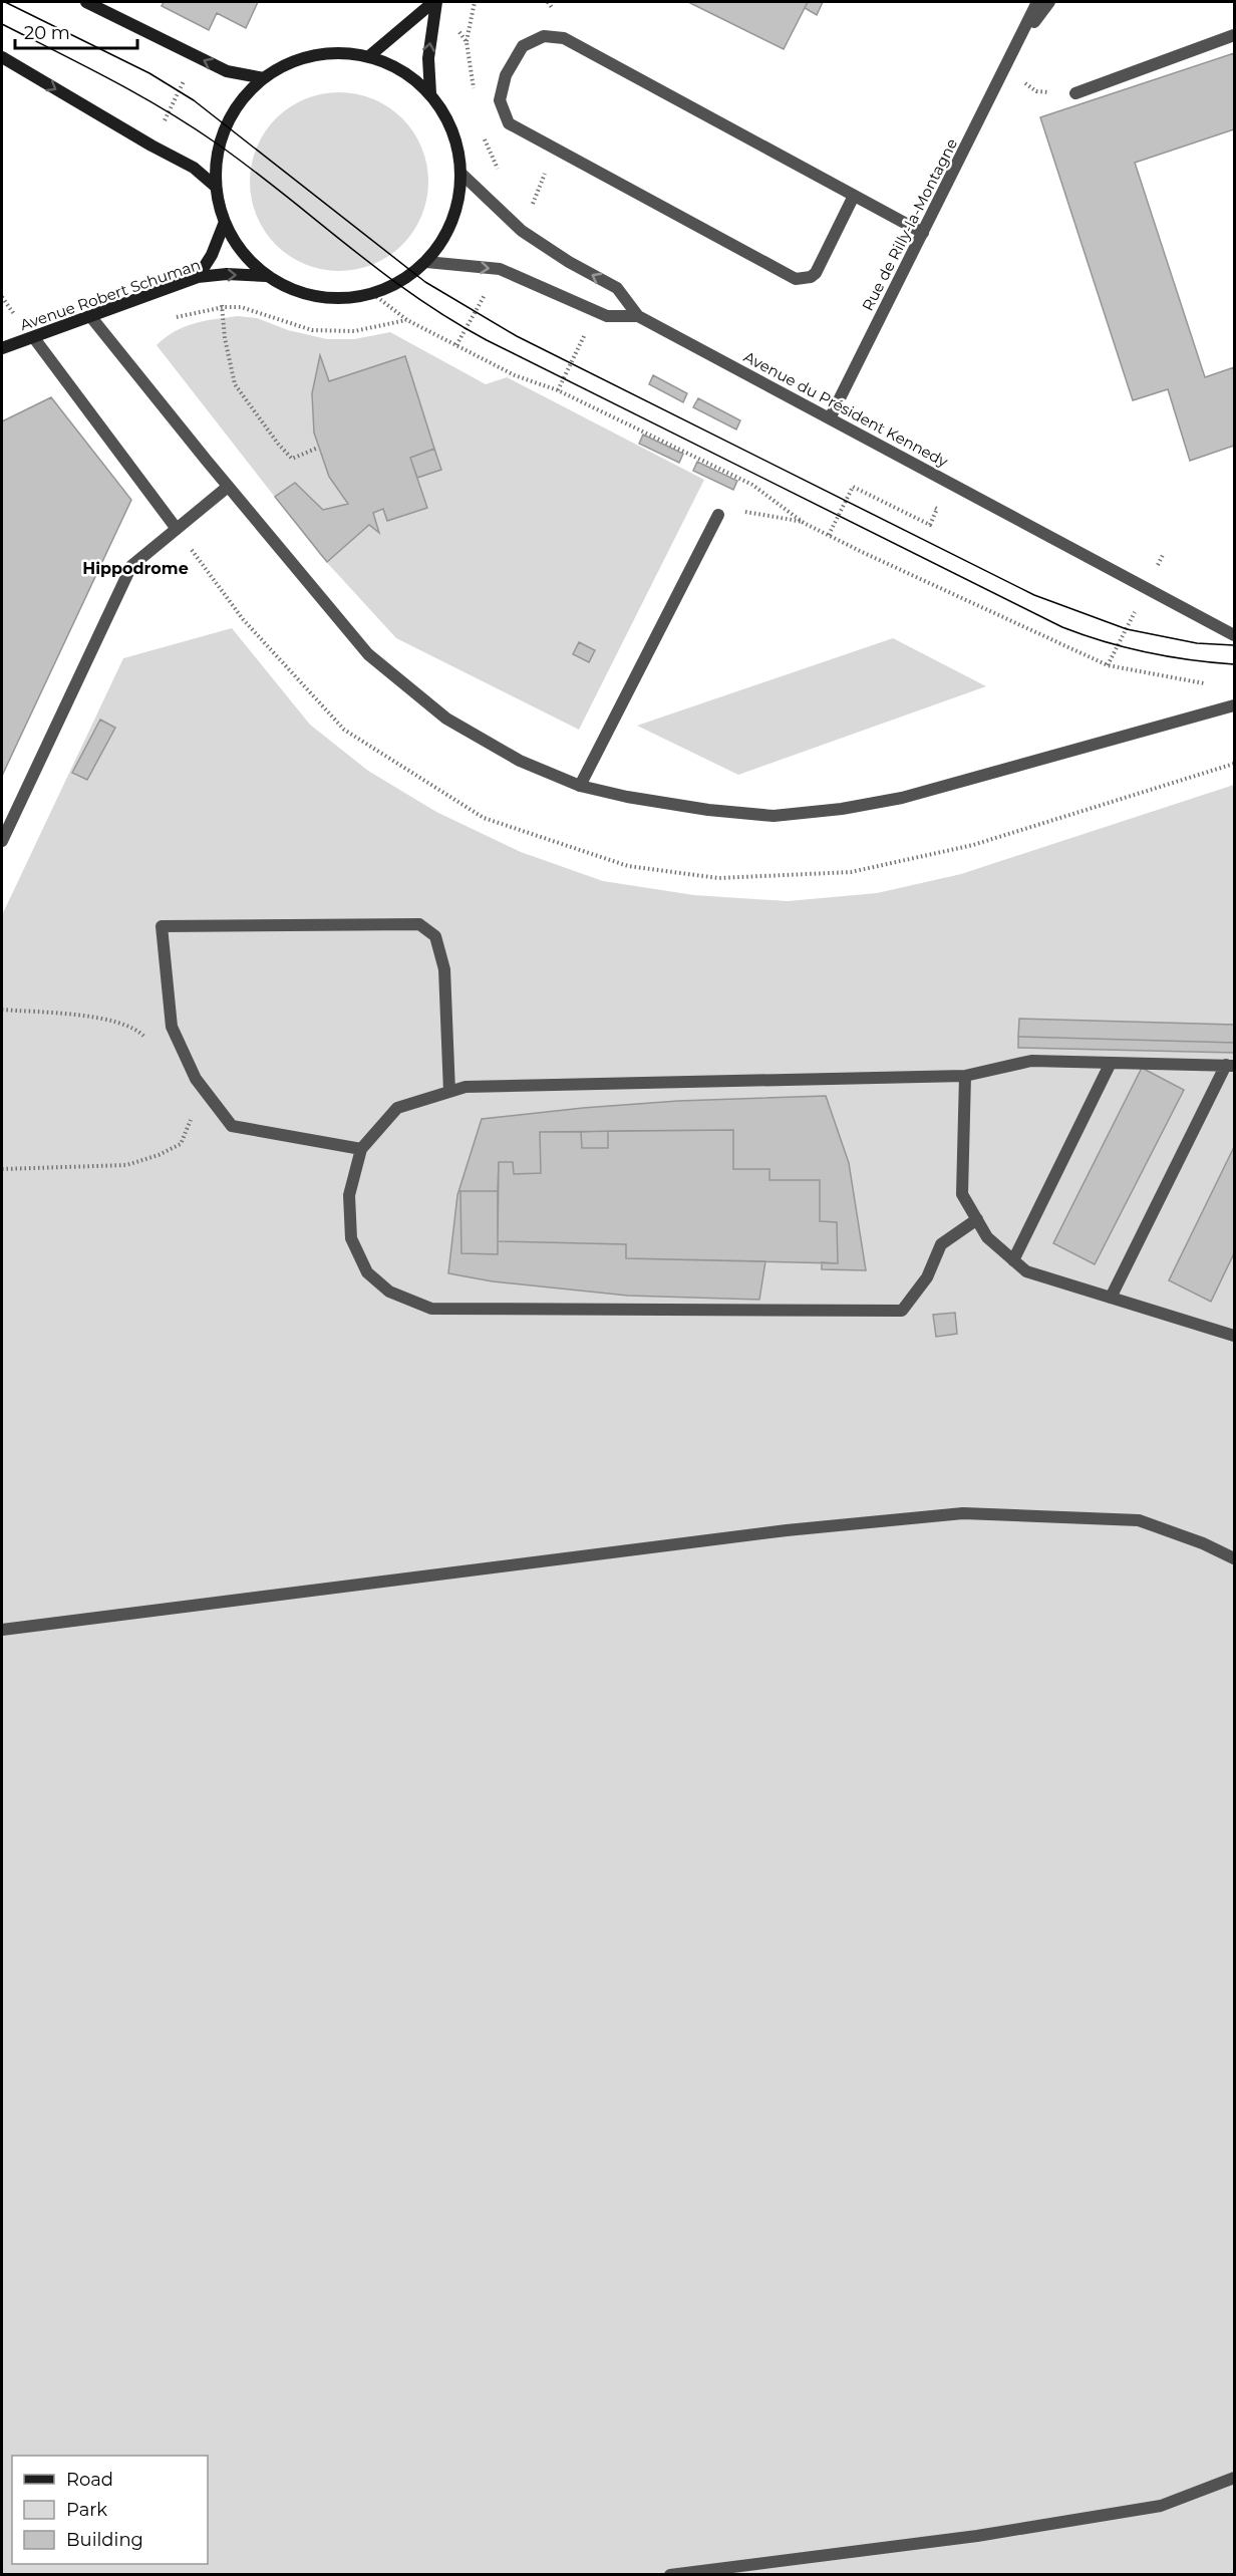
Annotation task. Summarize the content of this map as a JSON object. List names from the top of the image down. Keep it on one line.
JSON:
{"streets":{"street":["Rue de Rilly-la-Montagne","Avenue Robert Schuman","Avenue du Président Kennedy"]},"crossings":[["Rue de Rilly-la-Montagne","Avenue du Président Kennedy"]],"districts":["Hippodrome"],"legend":["Road","Park","Building"],"scale_bar":"20 m"}
